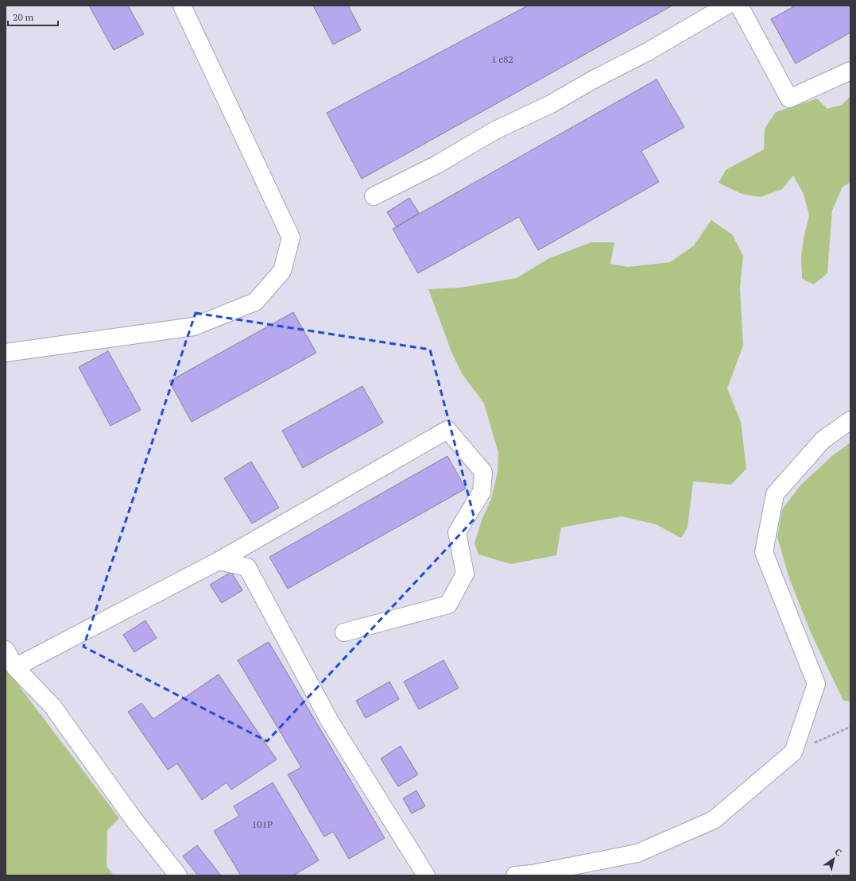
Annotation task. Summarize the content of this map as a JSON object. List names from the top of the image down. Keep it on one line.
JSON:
{"house_numbers":["1 с82","101Р"],"scale_bar":"20 m","north":"top right"}
